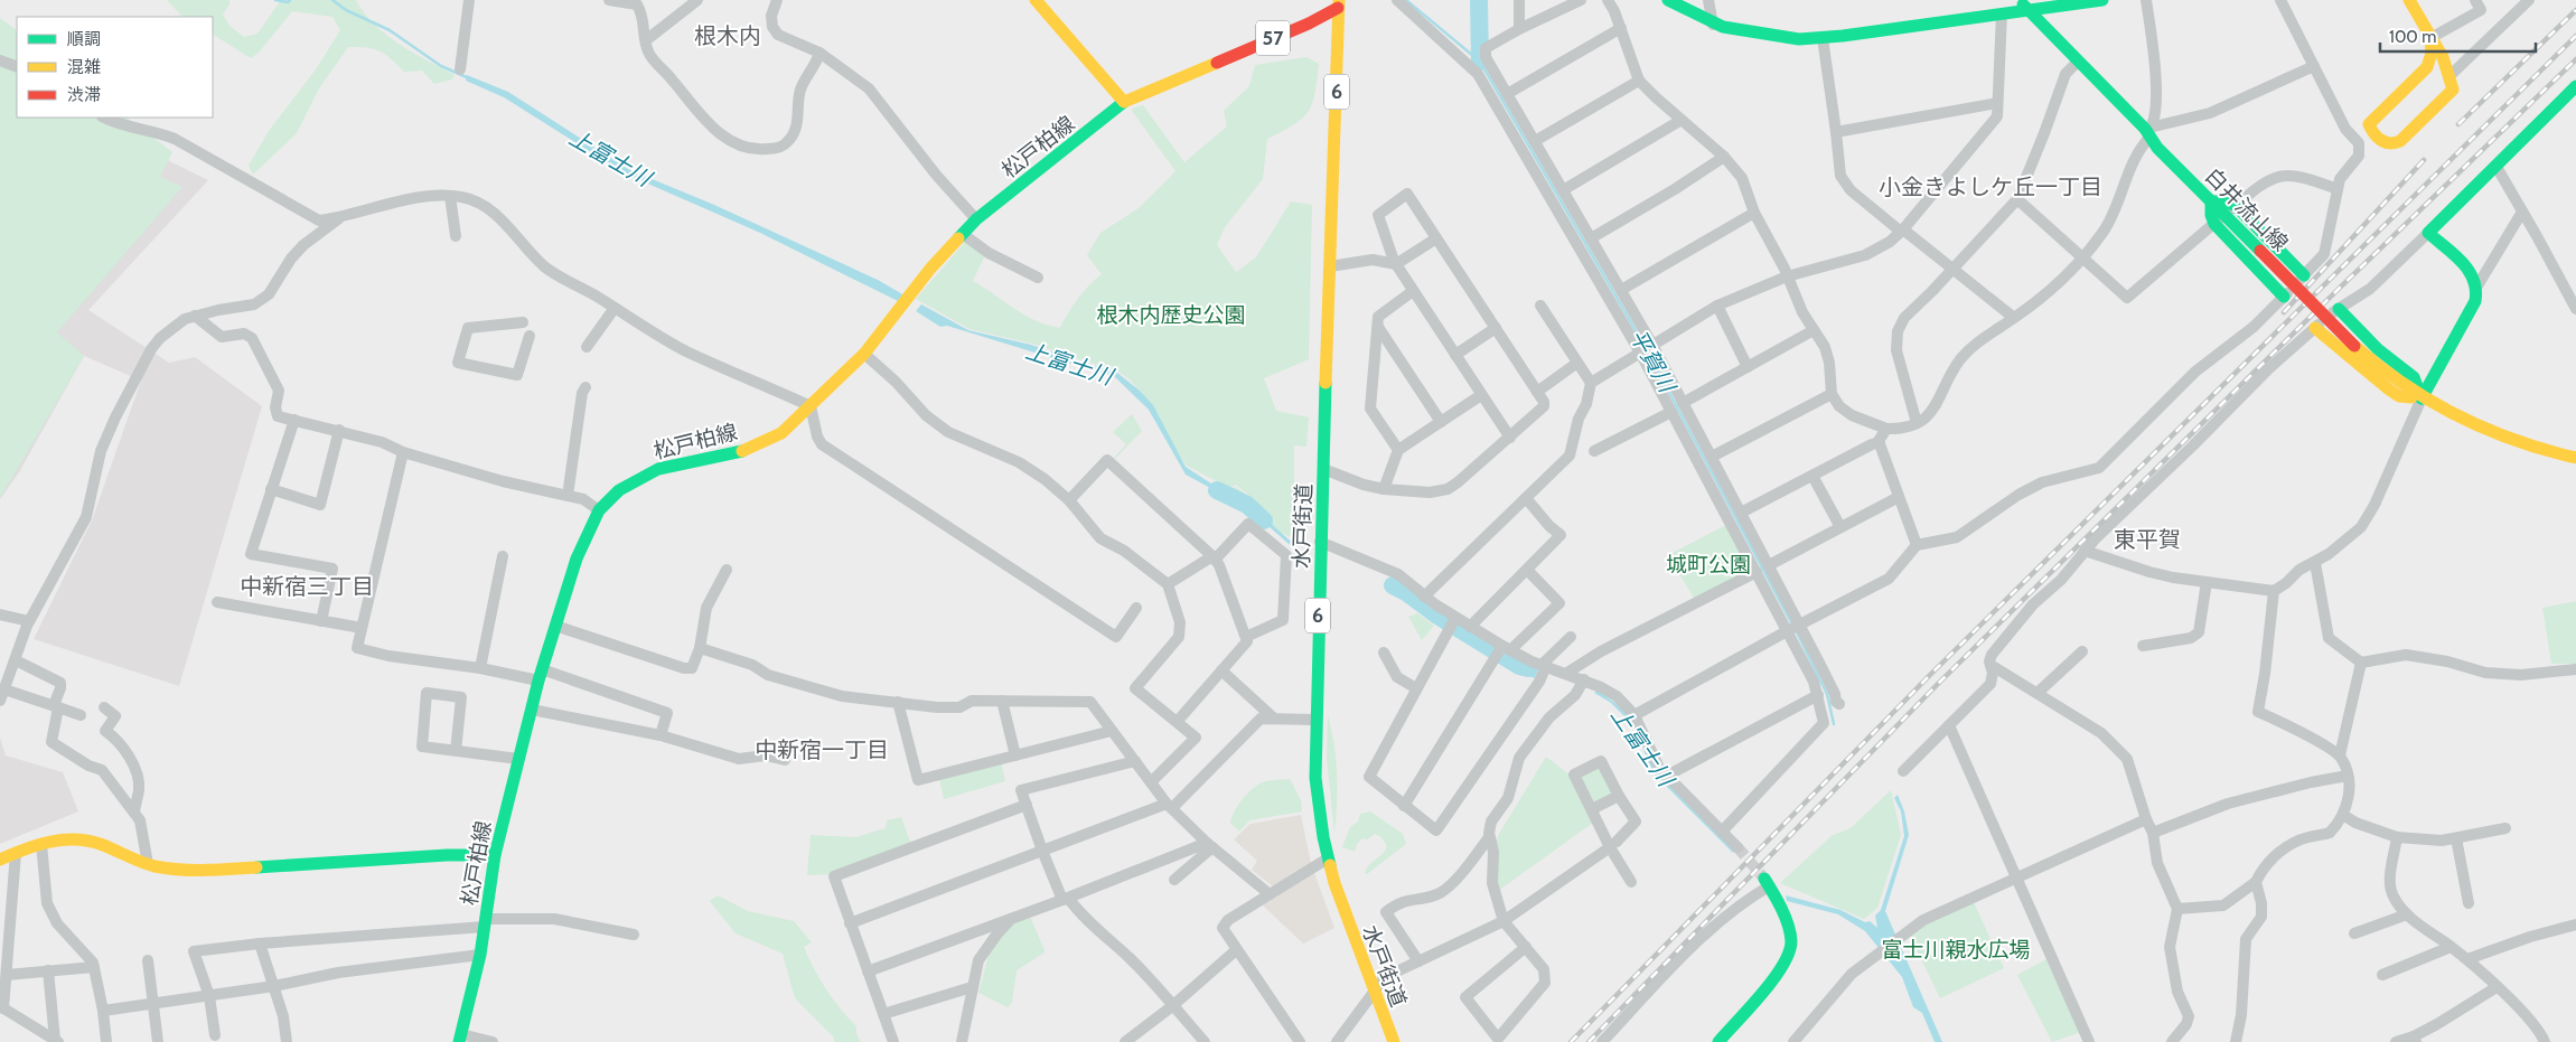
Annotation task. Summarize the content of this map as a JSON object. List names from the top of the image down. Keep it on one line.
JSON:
{"streets":{"main road":["57","6","松戸柏線","白井流山線","水戸街道"]},"crossings":[["57","松戸柏線"],["57","水戸街道"]],"districts":["根木内","小金きよしケ丘一丁目","東平賀","中新宿三丁目","中新宿一丁目"],"water":["上富士川","平賀川"],"parks":["根木内歴史公園","城町公園","富士川親水広場"],"legend":["順調","混雑","渋滞"],"scale_bar":"100 m"}
